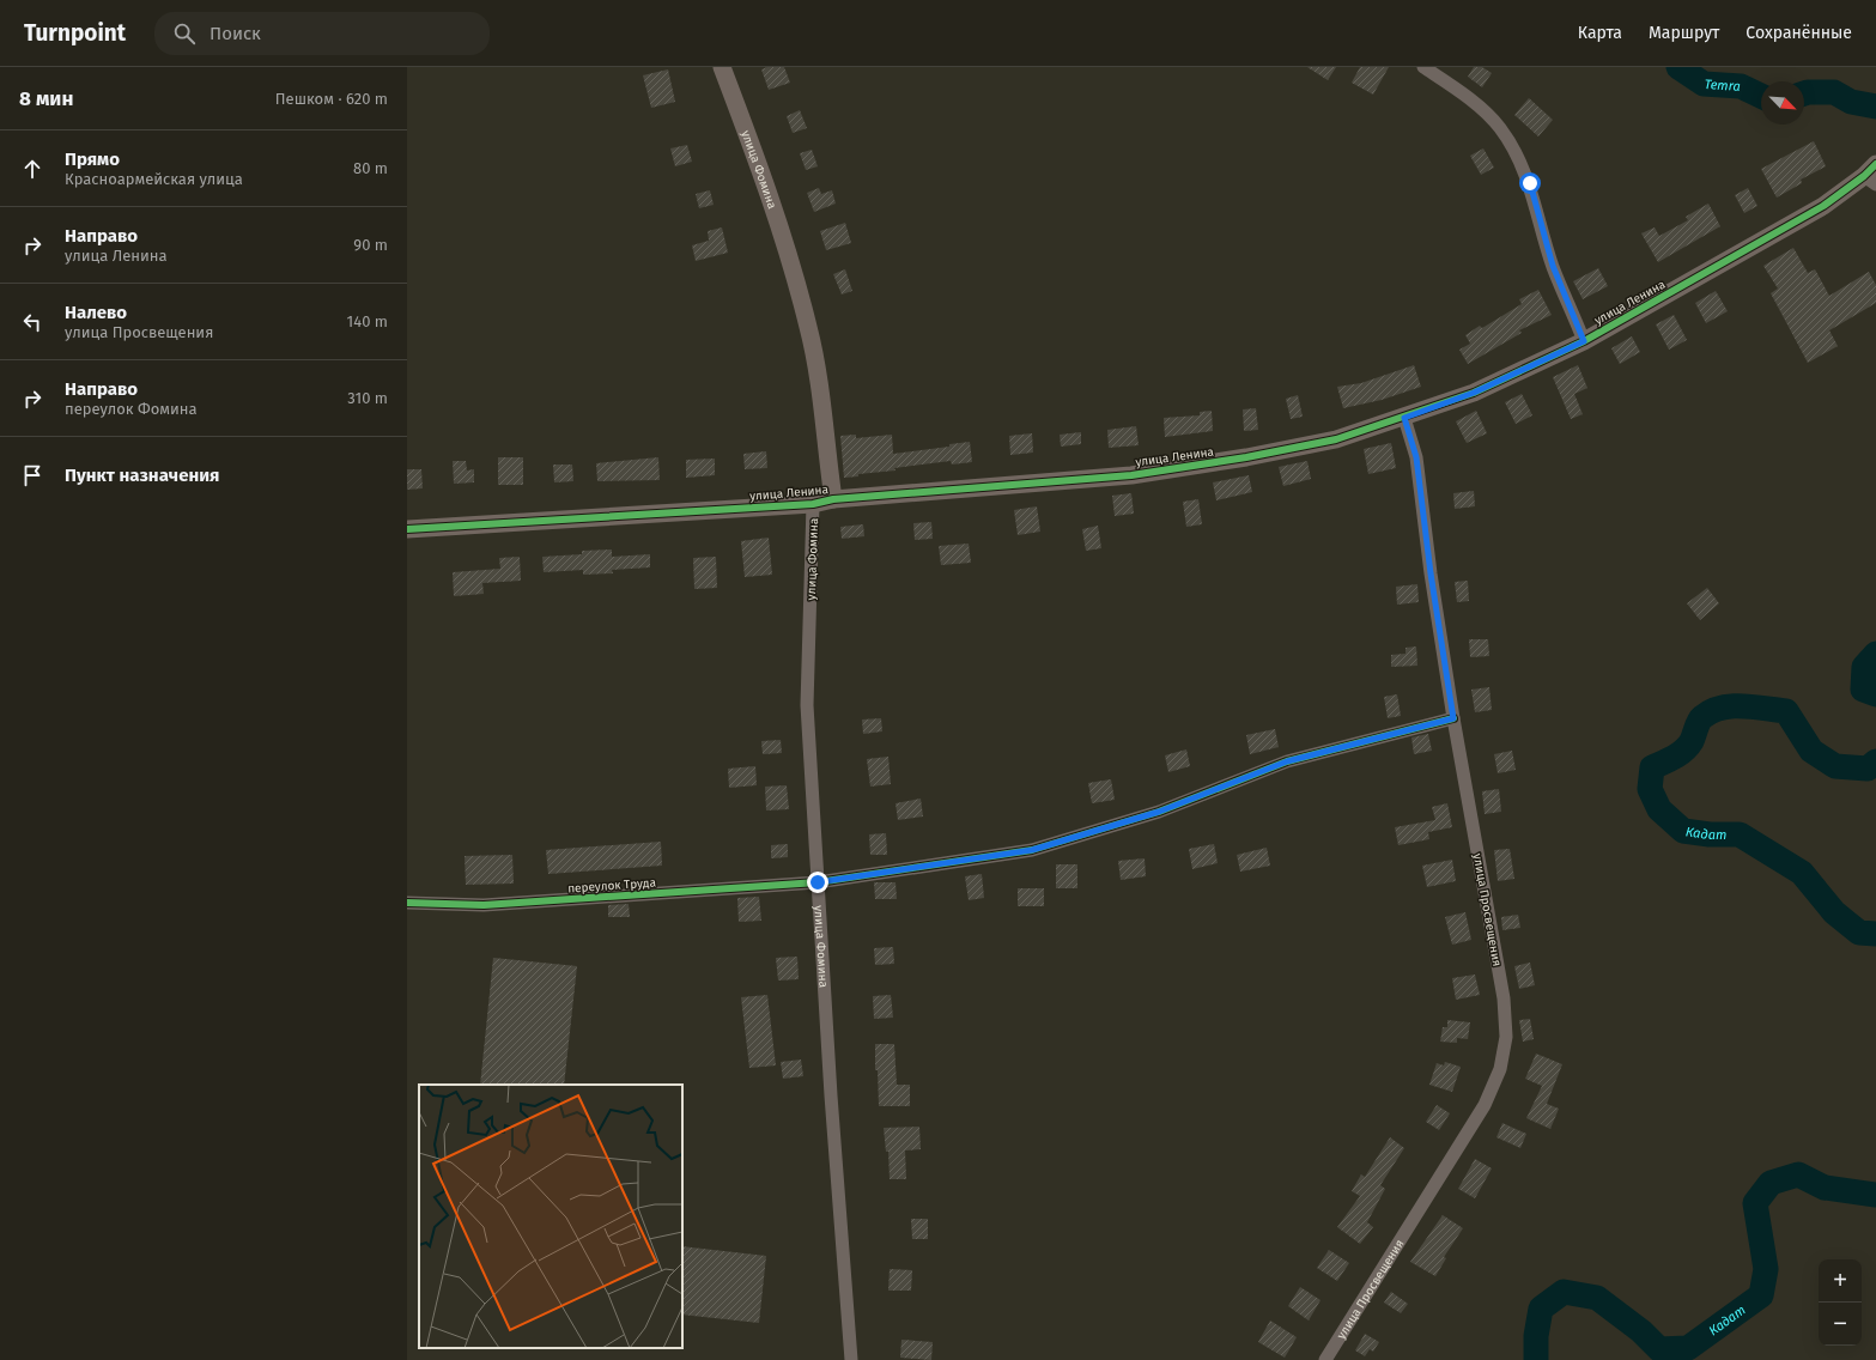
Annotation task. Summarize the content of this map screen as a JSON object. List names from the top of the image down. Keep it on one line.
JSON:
{"streets":{"street":["улица Фомина","улица Ленина","переулок Труда","улица Просвещения"]},"crossings":[["улица Фомина","улица Ленина"],["улица Фомина","переулок Труда"],["улица Ленина","улица Просвещения"],["переулок Труда","улица Просвещения"]],"water":["Temra","Кадат"],"north":"bottom right","page":{"header":"Turnpoint","search":"Поиск","nav":["Карта","Маршрут","Сохранённые"],"heading":["8 мин","Пешком · 620 m"],"list":[["Прямо","Красноармейская улица","80 m"],["Направо","улица Ленина","90 m"],["Налево","улица Просвещения","140 m"],["Направо","переулок Фомина","310 m"],"Пункт назначения"],"map_buttons":["+","−"]}}
